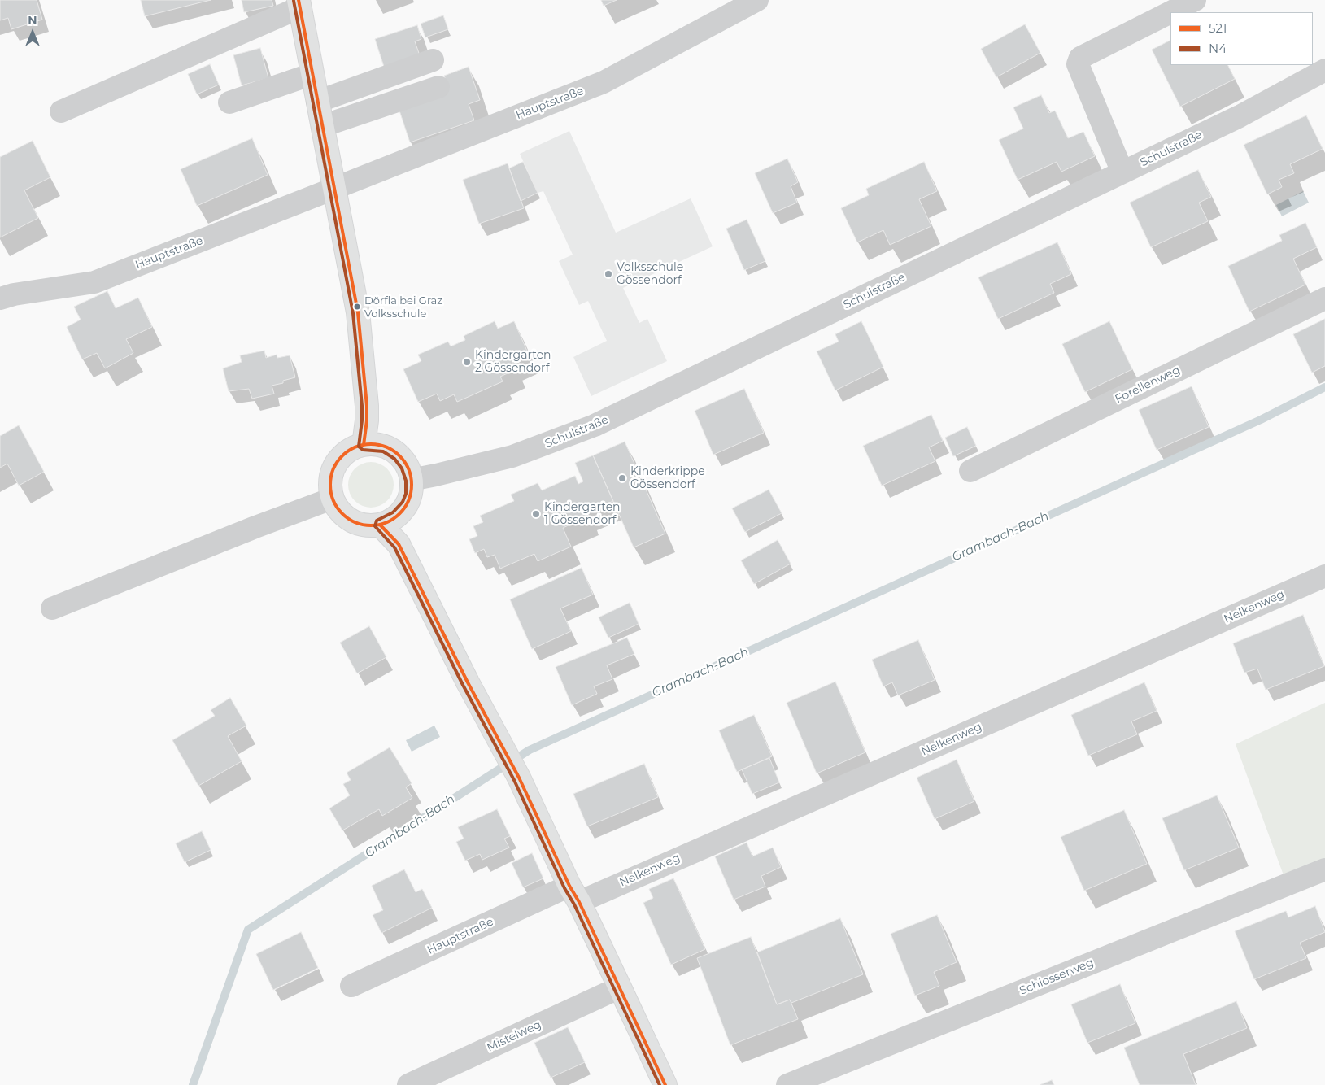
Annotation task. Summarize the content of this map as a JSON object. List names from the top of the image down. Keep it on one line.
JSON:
{"streets":{"street":["Hauptstraße","Schulstraße","Forellenweg","Nelkenweg","Schlosserweg","Mistelweg"]},"crossings":[["Hauptstraße","Nelkenweg"]],"water":["Grambach-Bach"],"places":["Volksschule Gössendorf","Dörfla bei Graz Volksschule","Kindergarten 2 Gössendorf","Kinderkrippe Gössendorf","Kindergarten 1 Gössendorf"],"lines":["transit line 521","transit line N4"],"legend":["521","N4"],"north":"top"}
